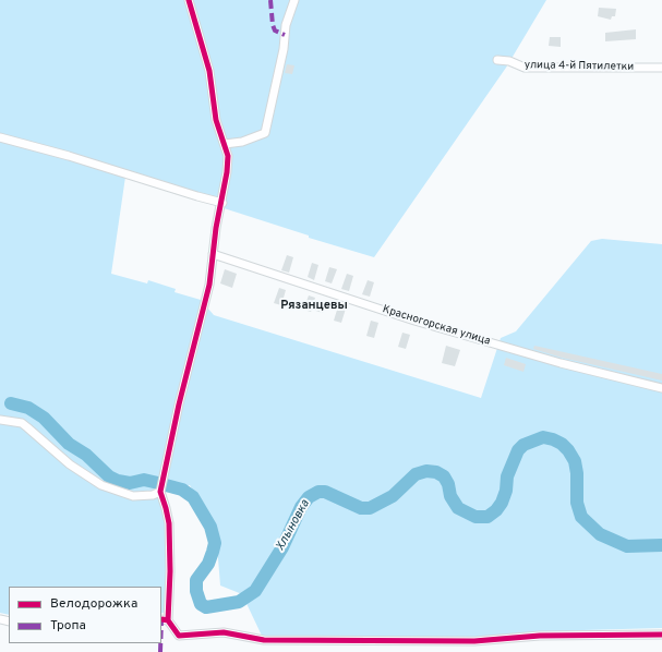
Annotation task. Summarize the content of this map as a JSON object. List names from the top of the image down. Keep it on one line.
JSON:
{"streets":{"street":["улица 4-й Пятилетки","Красногорская улица"]},"districts":["Рязанцевы"],"water":["Хлыновка"],"legend":["Велодорожка","Тропа"]}
